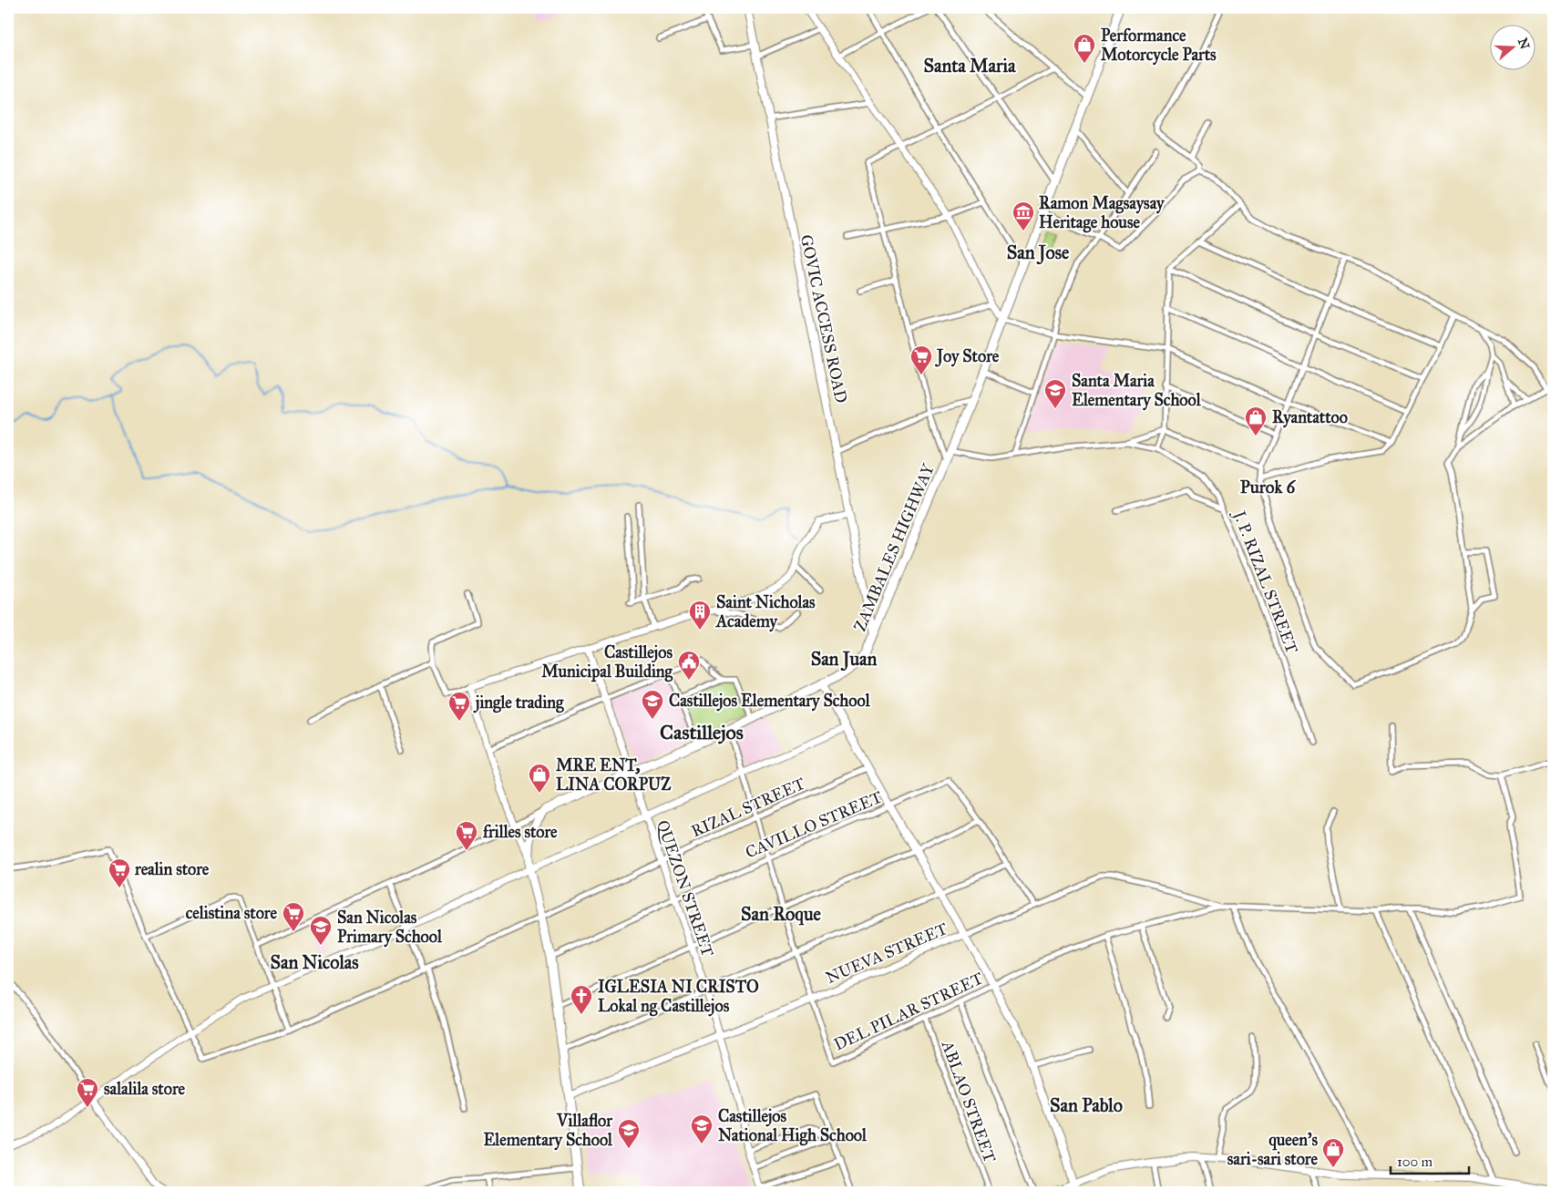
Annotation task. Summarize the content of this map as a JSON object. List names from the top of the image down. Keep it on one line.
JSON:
{"streets":{"main road":["GOVIC ACCESS ROAD","ZAMBALES HIGHWAY"],"street":["J. P. RIZAL STREET","RIZAL STREET","CAVILLO STREET","QUEZON STREET","NUEVA STREET","DEL PILAR STREET","ABLAO STREET"]},"crossings":[["GOVIC ACCESS ROAD","ZAMBALES HIGHWAY"],["ZAMBALES HIGHWAY","J. P. RIZAL STREET"],["ZAMBALES HIGHWAY","QUEZON STREET"],["ZAMBALES HIGHWAY","DEL PILAR STREET"],["RIZAL STREET","QUEZON STREET"],["RIZAL STREET","DEL PILAR STREET"],["CAVILLO STREET","QUEZON STREET"],["CAVILLO STREET","NUEVA STREET"],["CAVILLO STREET","DEL PILAR STREET"],["QUEZON STREET","NUEVA STREET"],["NUEVA STREET","DEL PILAR STREET"],["DEL PILAR STREET","ABLAO STREET"]],"districts":["Santa Maria","San Jose","Purok 6","San Juan","Castillejos","San Roque","San Nicolas","San Pablo"],"places":{"shop":["Performance Motorcycle Parts","Ryantattoo","MRE ENT, LINA CORPUZ","queen's sari-sari store"],"museum":["Ramon Magsaysay Heritage house"],"supermarket":["Joy Store","jingle trading","frilles store","realin store","celistina store","salalila store"],"school or university":["Santa Maria Elementary School","Castillejos Elementary School","San Nicolas Primary School","Castillejos National High School","Villaflor Elementary School"],"building":["Saint Nicholas Academy"],"public building":["Castillejos Municipal Building"],"church":["IGLESIA NI CRISTO Lokal ng Castillejos"]},"scale_bar":"100 m","north":"right"}
